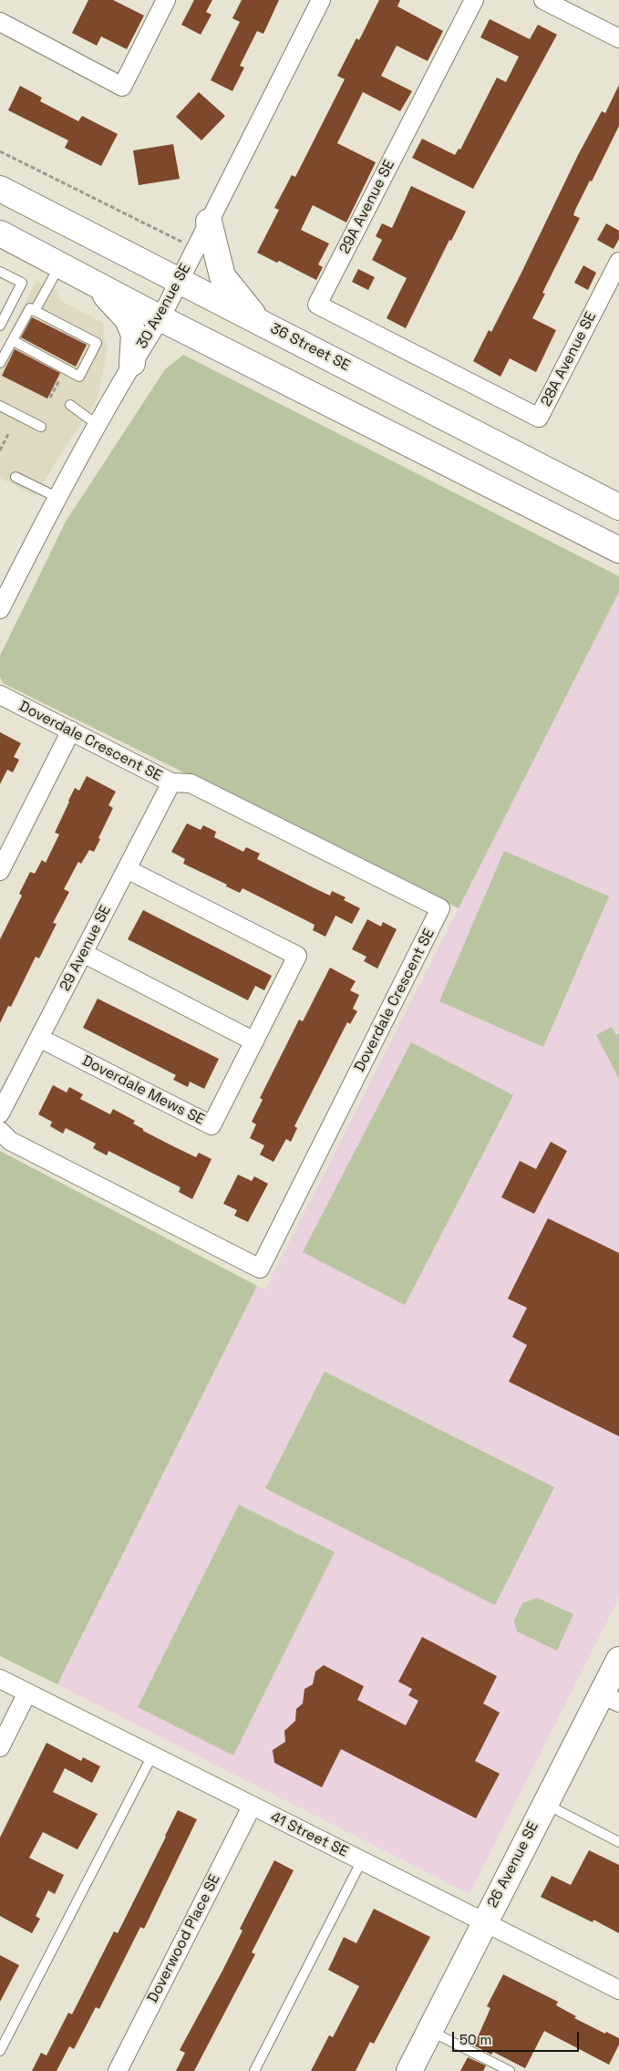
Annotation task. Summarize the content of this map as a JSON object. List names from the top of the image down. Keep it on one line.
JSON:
{"streets":{"main road":["36 Street SE","26 Avenue SE"],"street":["29A Avenue SE","30 Avenue SE","28A Avenue SE","Doverdale Crescent SE","29 Avenue SE","Doverdale Mews SE","41 Street SE","Doverwood Place SE"]},"crossings":[["29A Avenue SE","28A Avenue SE"],["30 Avenue SE","36 Street SE"],["Doverdale Crescent SE","29 Avenue SE"],["29 Avenue SE","Doverdale Mews SE"],["41 Street SE","26 Avenue SE"],["41 Street SE","Doverwood Place SE"]],"scale_bar":"50 m"}
